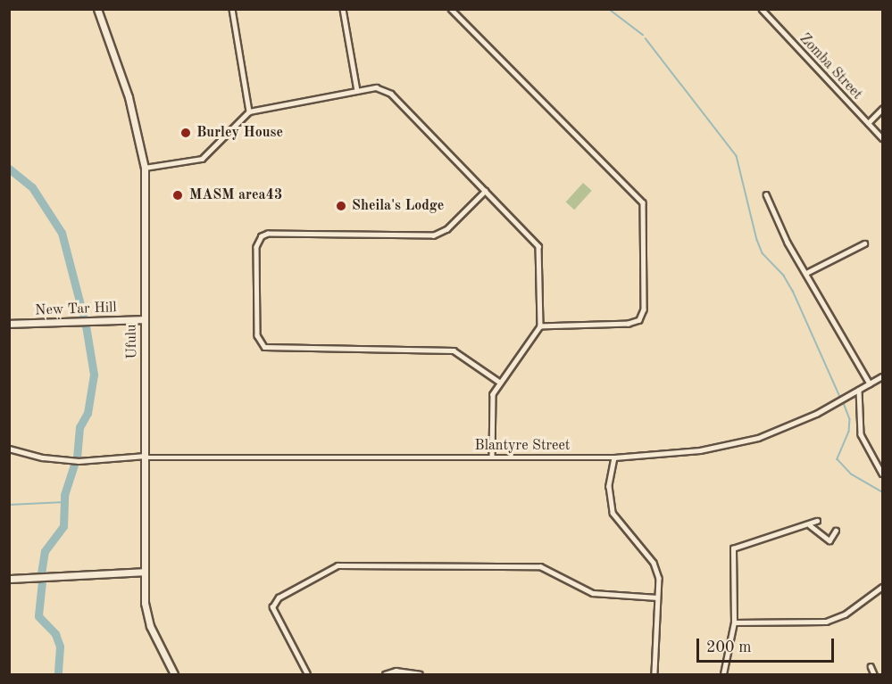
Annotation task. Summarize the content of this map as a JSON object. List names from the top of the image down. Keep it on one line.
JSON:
{"streets":{"street":["Zomba Street","New Tar Hill","Ufulu","Blantyre Street"]},"crossings":[["New Tar Hill","Ufulu"],["Ufulu","Blantyre Street"]],"places":["Burley House","MASM area43","Sheila's Lodge"],"scale_bar":"200 m"}
